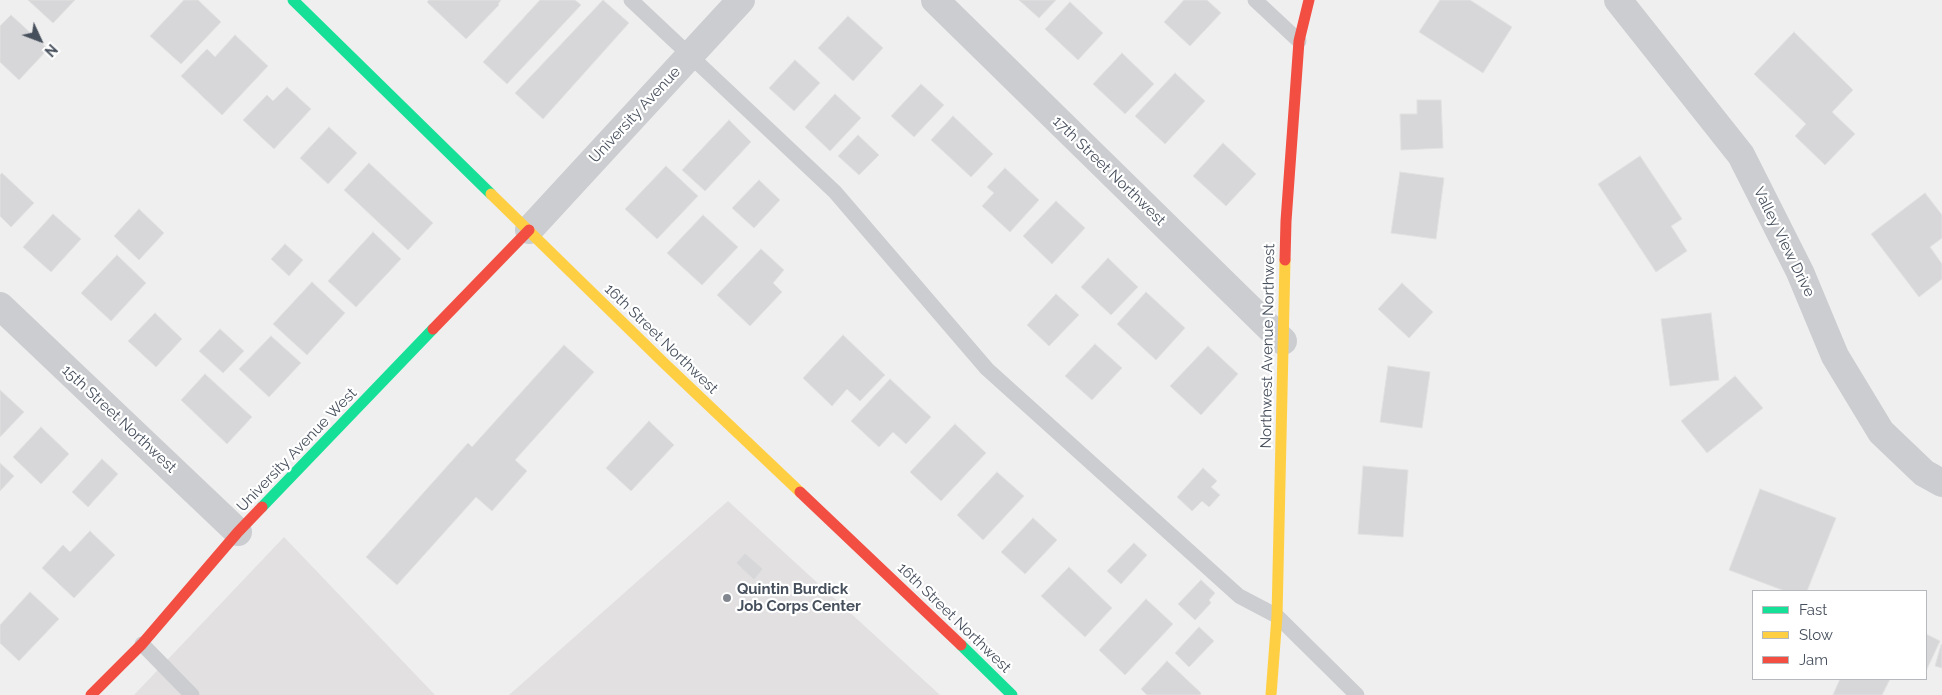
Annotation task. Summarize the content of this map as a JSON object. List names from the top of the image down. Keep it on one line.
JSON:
{"streets":{"street":["University Avenue","17th Street Northwest","Valley View Drive","16th Street Northwest","Northwest Avenue Northwest","15th Street Northwest","University Avenue West"]},"crossings":[["University Avenue","16th Street Northwest"],["University Avenue","University Avenue West"],["17th Street Northwest","Northwest Avenue Northwest"],["16th Street Northwest","University Avenue West"],["15th Street Northwest","University Avenue West"]],"places":["Quintin Burdick Job Corps Center"],"legend":["Fast","Slow","Jam"],"north":"bottom right"}
